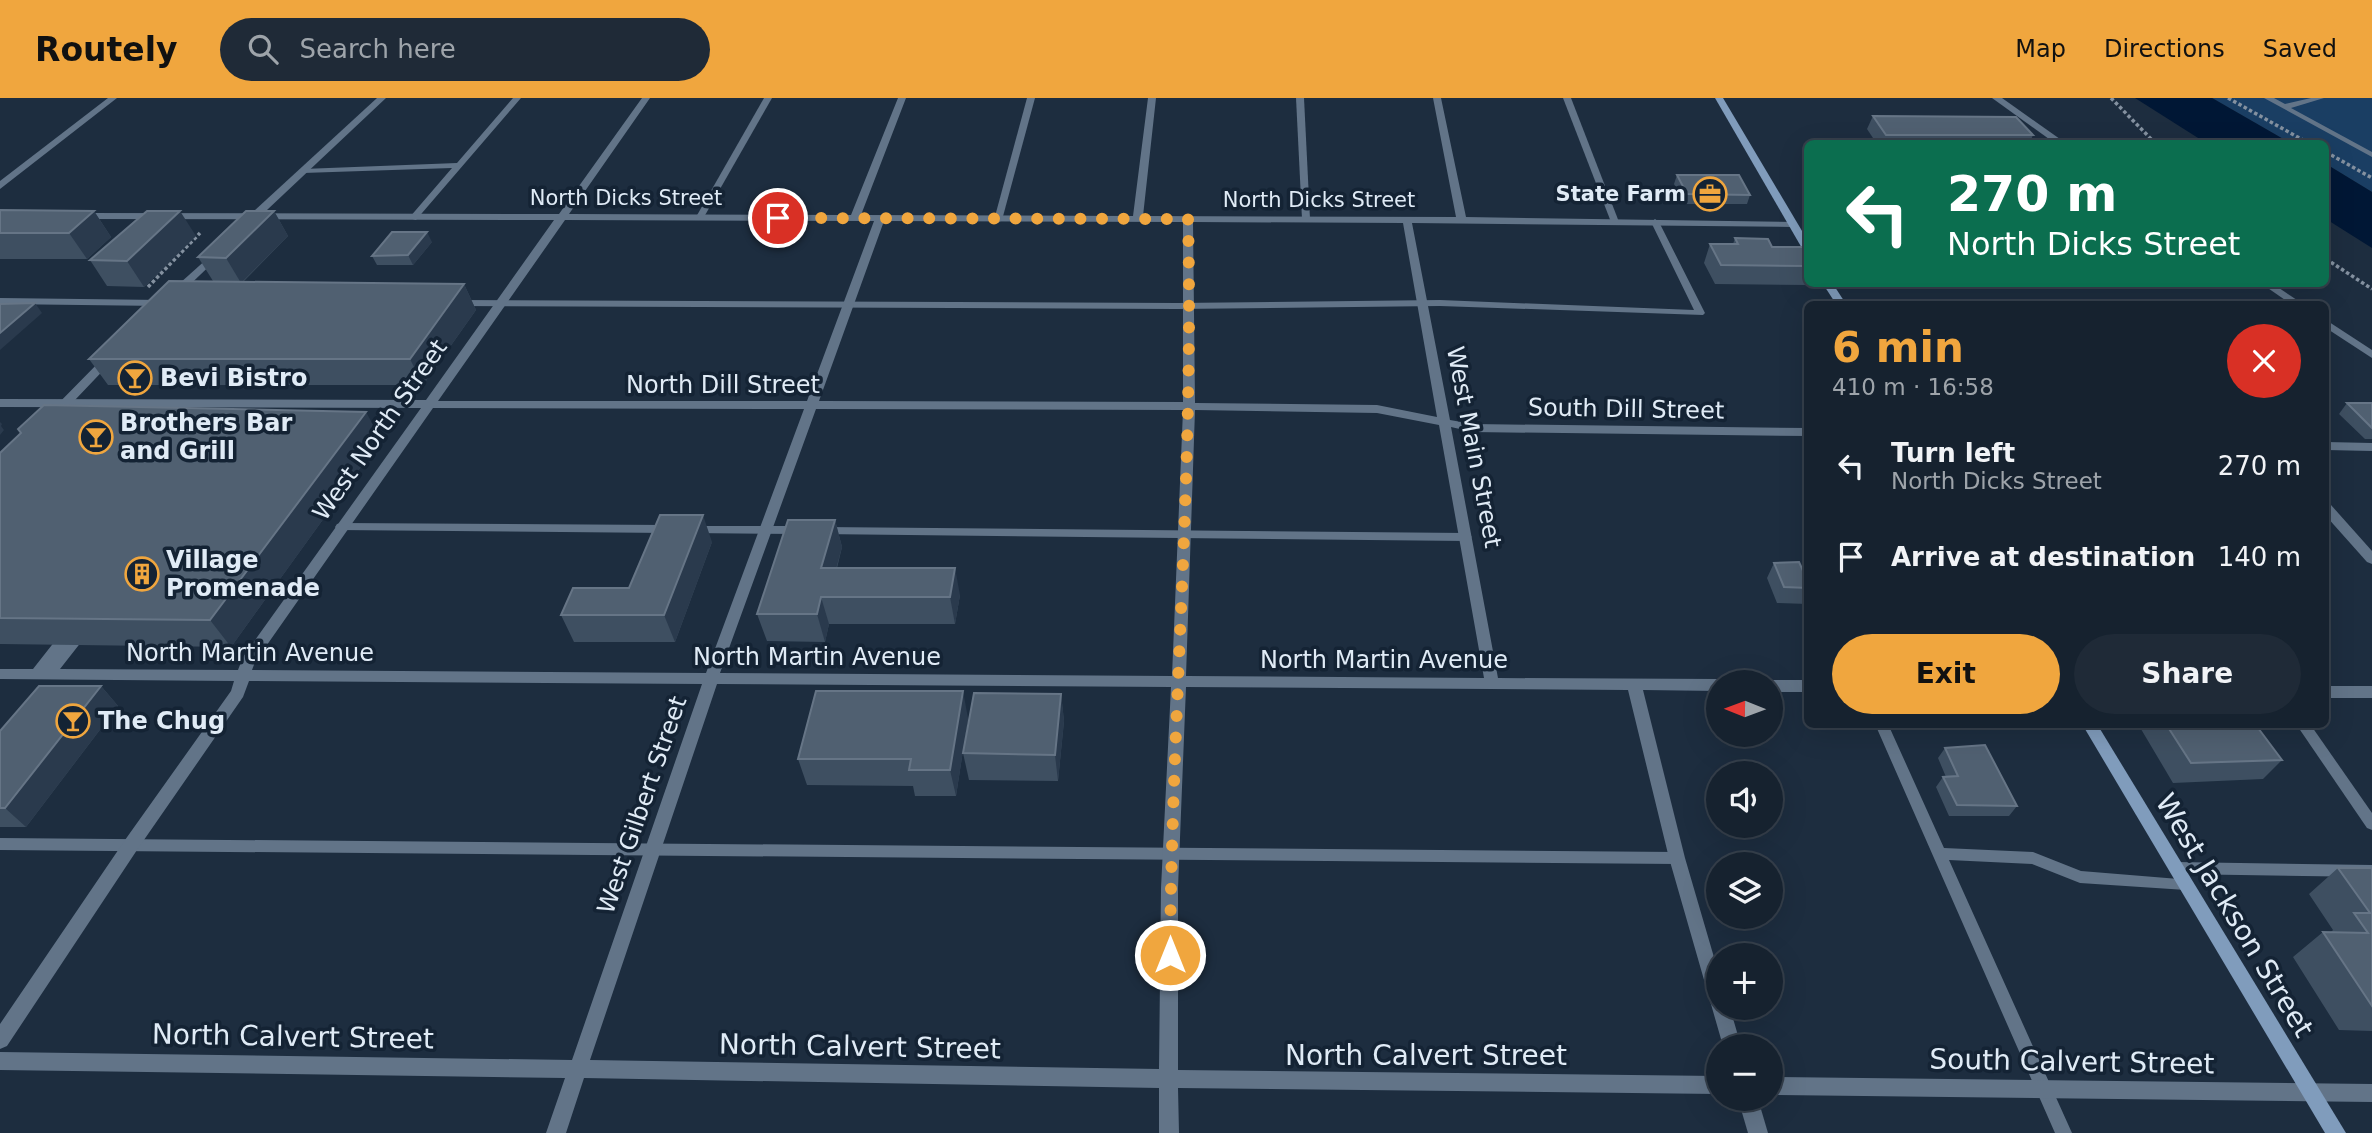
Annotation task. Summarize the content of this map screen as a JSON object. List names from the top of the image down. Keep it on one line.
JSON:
{"streets":{"main road":["West Jackson Street"],"street":["North Dicks Street","North Dill Street","South Dill Street","West North Street","West Main Street","North Martin Avenue","West Gilbert Street","North Calvert Street","South Calvert Street"]},"crossings":[["North Dicks Street","West North Street"],["North Dicks Street","West Main Street"],["North Dicks Street","West Gilbert Street"],["North Dill Street","South Dill Street"],["North Dill Street","West North Street"],["North Dill Street","West Main Street"],["North Dill Street","West Gilbert Street"],["South Dill Street","West Main Street"],["West North Street","North Martin Avenue"],["West Main Street","North Martin Avenue"],["North Martin Avenue","West Gilbert Street"],["West Gilbert Street","North Calvert Street"],["West Jackson Street","South Calvert Street"]],"places":{"office":["State Farm"],"bar":["Bevi Bistro","Brothers Bar and Grill","The Chug"],"building":["Village Promenade"]},"north":"left","page":{"header":"Routely","search":"Search here","nav":["Map","Directions","Saved"],"turn":["270 m","North Dicks Street"],"heading":["6 min","410 m · 16:58"],"list":[{"name":"Turn left","note":"North Dicks Street","value":"270 m"},{"name":"Arrive at destination","value":"140 m"}],"buttons":["Exit","Share"],"map_buttons":["+","−"]}}
